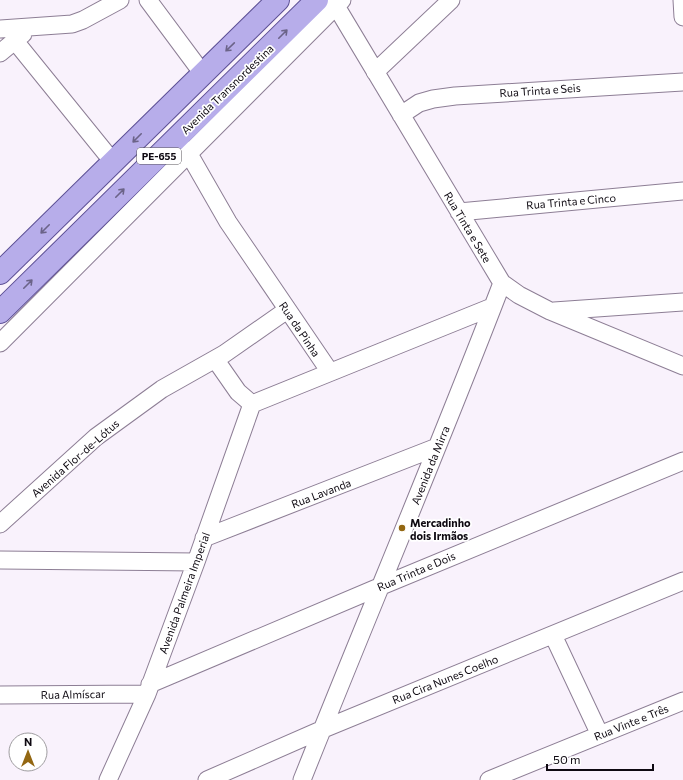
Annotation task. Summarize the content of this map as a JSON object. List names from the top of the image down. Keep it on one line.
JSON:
{"streets":{"main road":["Avenida Transnordestina","PE-655"],"street":["Rua Trinta e Seis","Rua Trinta e Cinco","Rua Tinta e Sete","Rua da Pinha","Avenida Flor-de-Lótus","Avenida da Mirra","Rua Lavanda","Rua Trinta e Dois","Avenida Palmeira Imperial","Rua Cira Nunes Coelho","Rua Almíscar","Rua Vinte e Três"]},"crossings":[["Avenida Transnordestina","Rua Tinta e Sete"],["Avenida Transnordestina","Rua da Pinha"],["Rua Trinta e Seis","Rua Tinta e Sete"],["Rua Trinta e Cinco","Rua Tinta e Sete"],["Rua Tinta e Sete","Avenida da Mirra"],["Rua da Pinha","Avenida Flor-de-Lótus"],["Avenida da Mirra","Rua Lavanda"],["Avenida da Mirra","Rua Trinta e Dois"],["Avenida da Mirra","Rua Cira Nunes Coelho"],["Rua Lavanda","Avenida Palmeira Imperial"],["Rua Trinta e Dois","Avenida Palmeira Imperial"],["Rua Trinta e Dois","Rua Almíscar"],["Avenida Palmeira Imperial","Rua Almíscar"]],"places":["Mercadinho dois Irmãos"],"scale_bar":"50 m","north":"top"}
